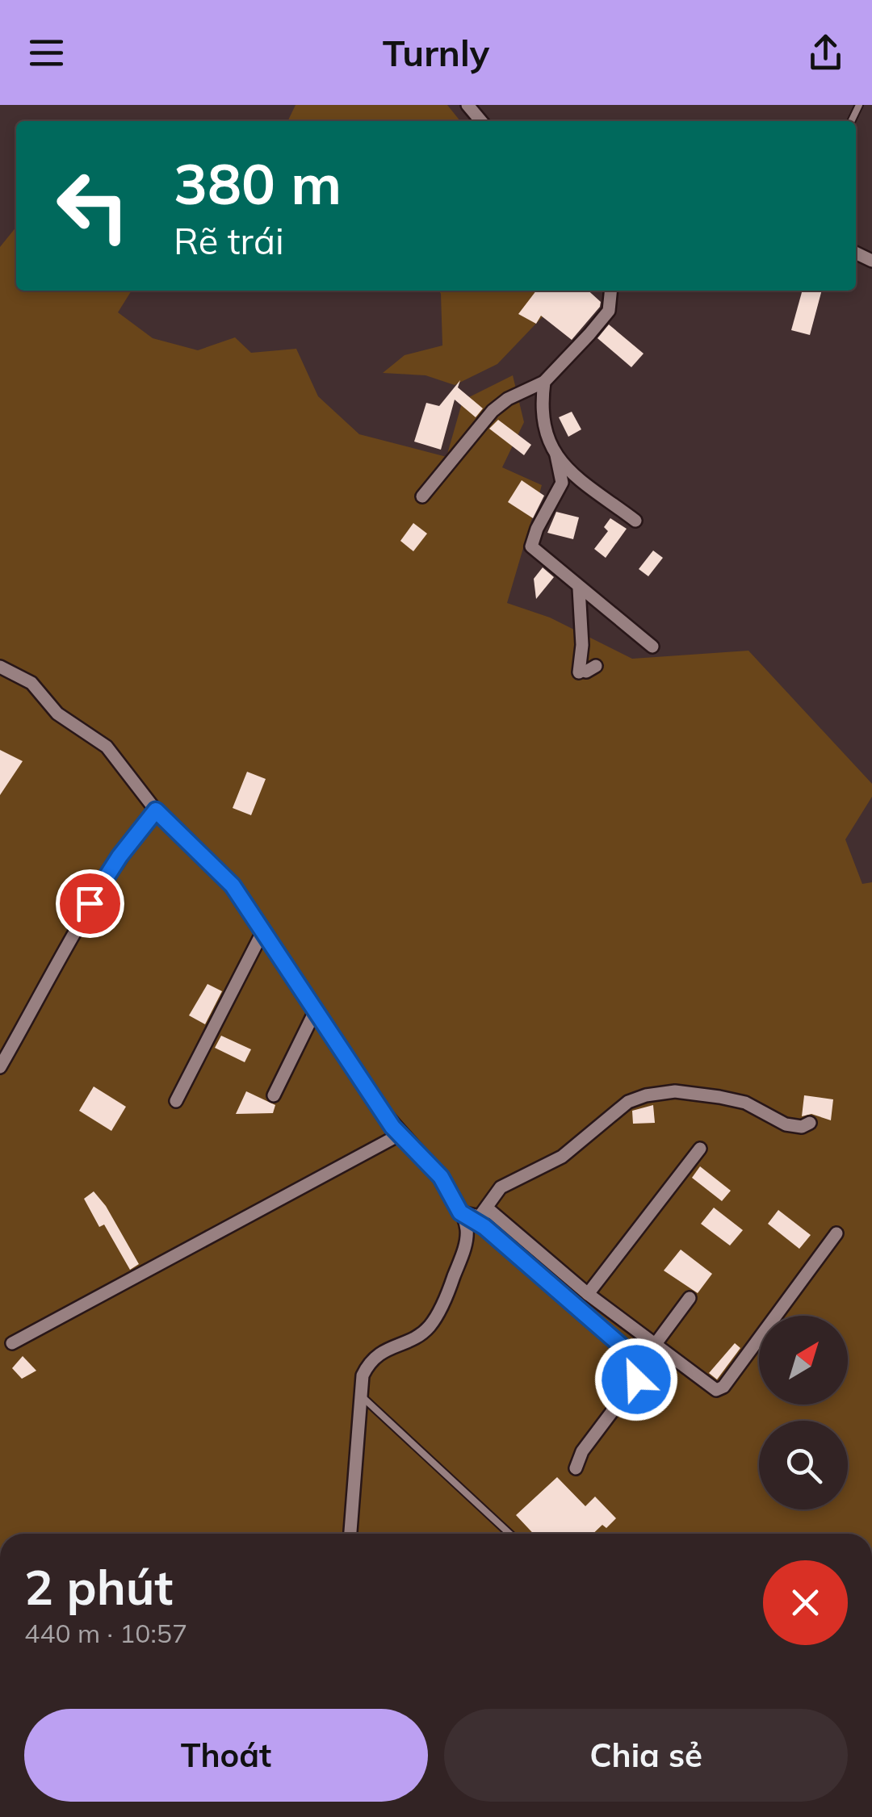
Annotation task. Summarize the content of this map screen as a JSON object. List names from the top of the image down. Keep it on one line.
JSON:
{"north":"top right","page":{"header":"Turnly","turn":["380 m","Rẽ trái"],"heading":["2 phút","440 m · 10:57"],"buttons":["Thoát","Chia sẻ"]}}
